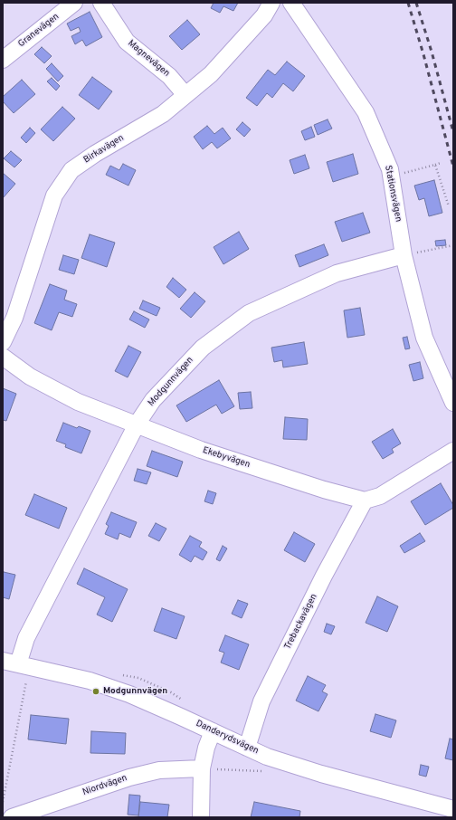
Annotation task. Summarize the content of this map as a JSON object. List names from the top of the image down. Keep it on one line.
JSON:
{"streets":{"street":["Granevägen","Magnevägen","Birkavägen","Stationsvägen","Modgunnvägen","Ekebyvägen","Trebackavägen","Danderydsvägen","Niordvägen"]},"crossings":[["Magnevägen","Birkavägen"],["Stationsvägen","Modgunnvägen"],["Modgunnvägen","Ekebyvägen"],["Modgunnvägen","Danderydsvägen"],["Ekebyvägen","Trebackavägen"],["Trebackavägen","Danderydsvägen"]],"places":["Modgunnvägen"]}
